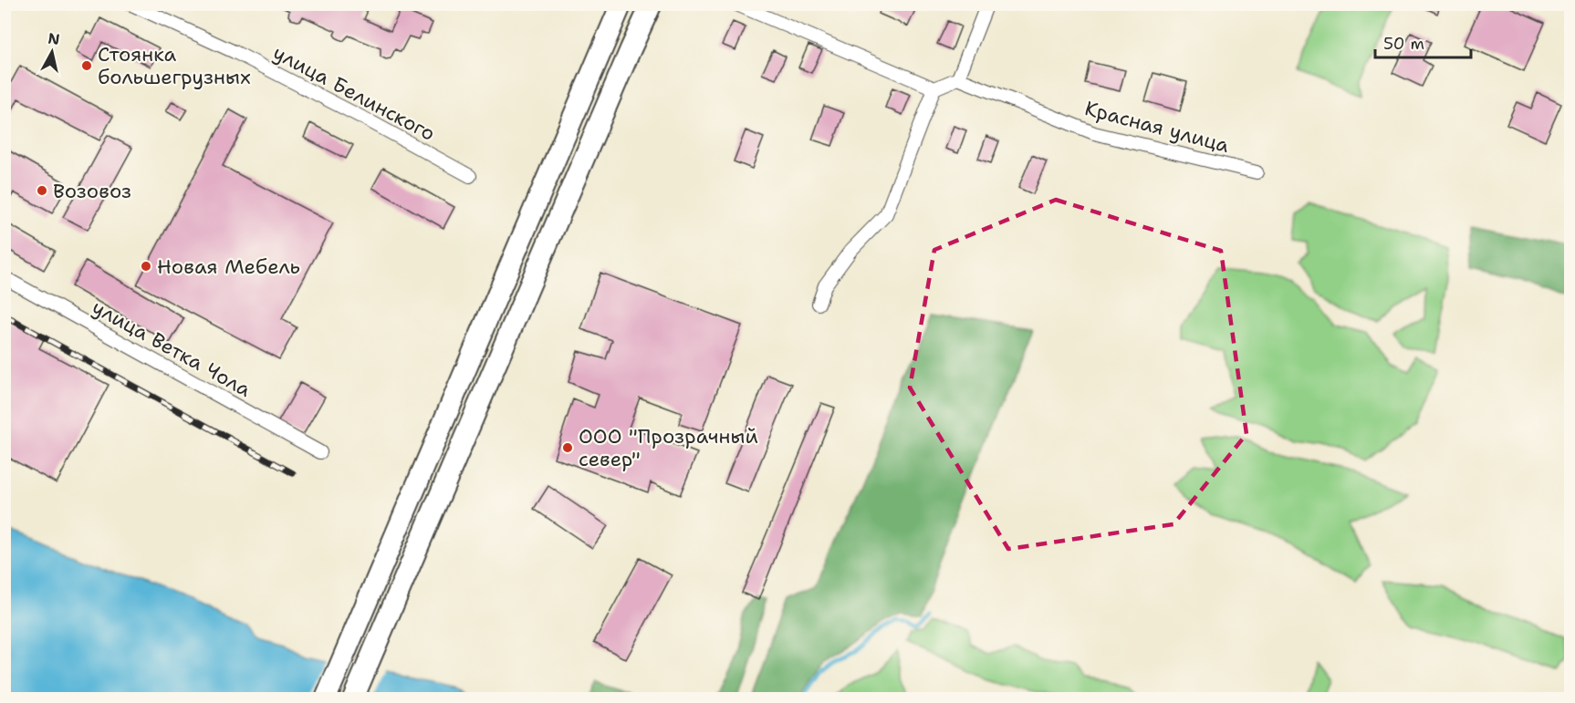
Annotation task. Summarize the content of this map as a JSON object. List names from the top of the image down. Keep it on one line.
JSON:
{"streets":{"street":["улица Белинского","Красная улица","улица Ветка Чола"]},"places":["Стоянка большегрузных","Возовоз","Новая Мебель","ООО \"Прозрачный север\""],"scale_bar":"50 m","north":"top"}
